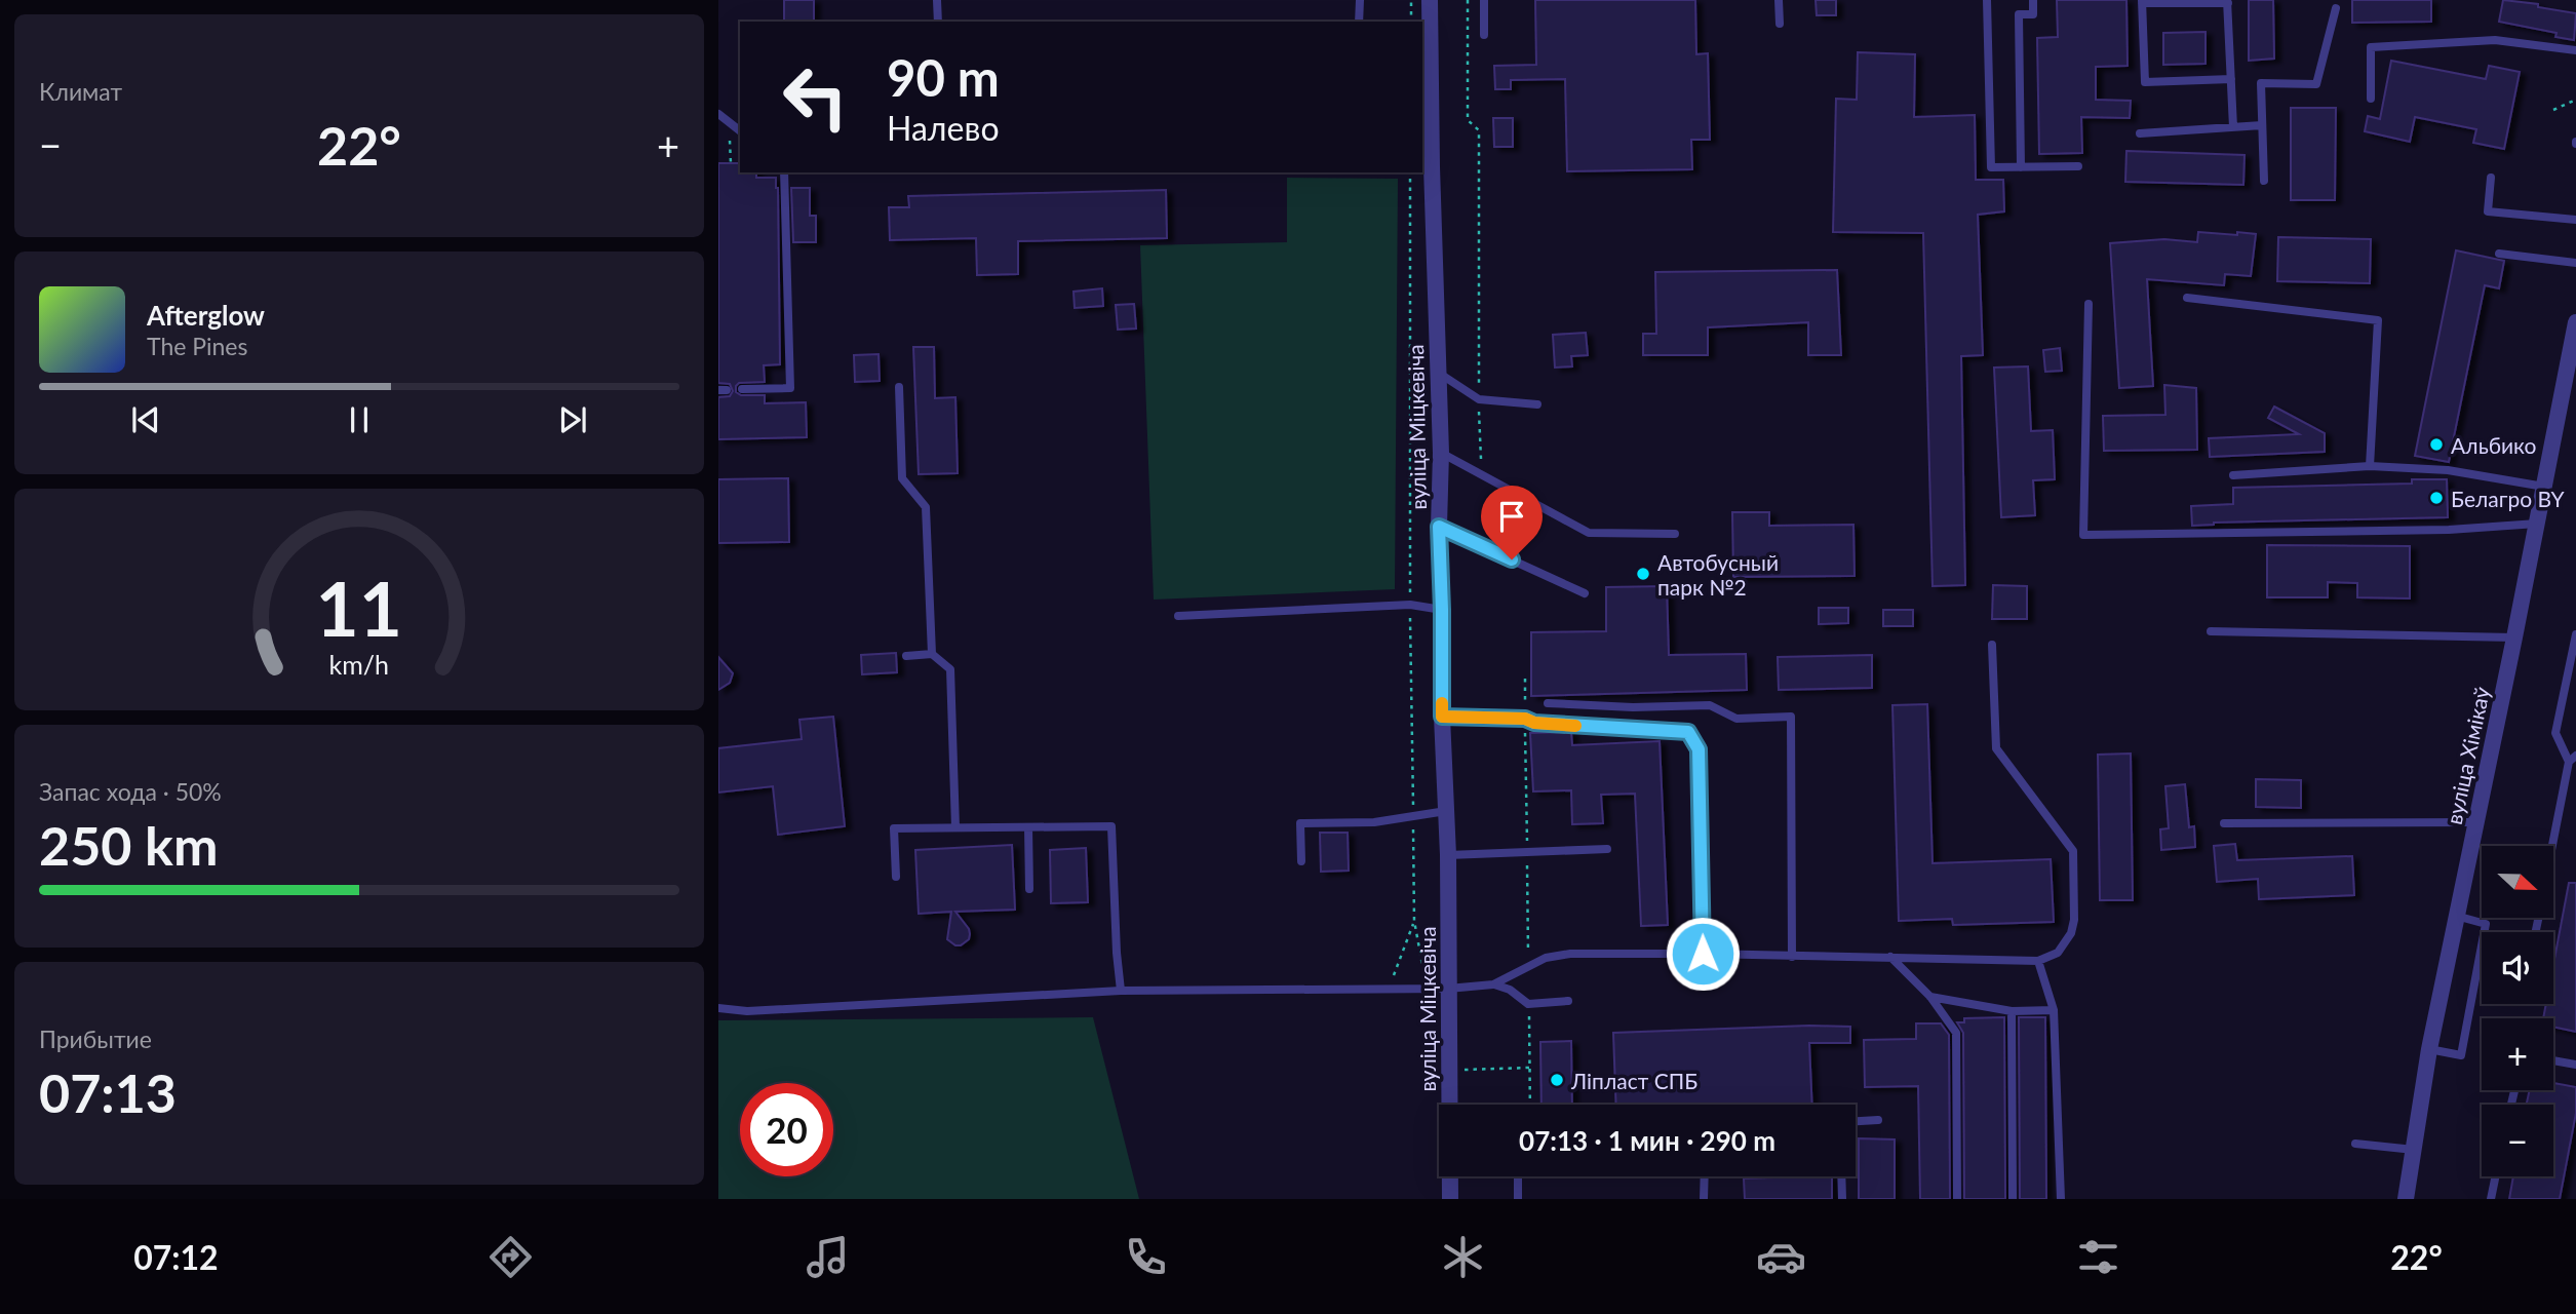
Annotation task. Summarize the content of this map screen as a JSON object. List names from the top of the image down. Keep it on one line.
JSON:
{"streets":{"street":["вуліца Міцкевіча","вуліца Хімікаў"]},"places":["Альбико","Белагро BY","Автобусный парк №2","Ліпласт СПБ"],"north":"right","page":{"tile":["Климат",["Запас хода · 50%","250 km"],["Прибытие","07:13"]],"turn":["90 m","Налево"],"heat":["−","22°","+"],"song":["Afterglow","The Pines"],"map_buttons":["+","−"],"limit":"20","trip":"07:13 · 1 мин · 290 m","tabs":["07:12","22°"],"gauge":["11","km/h"]}}
